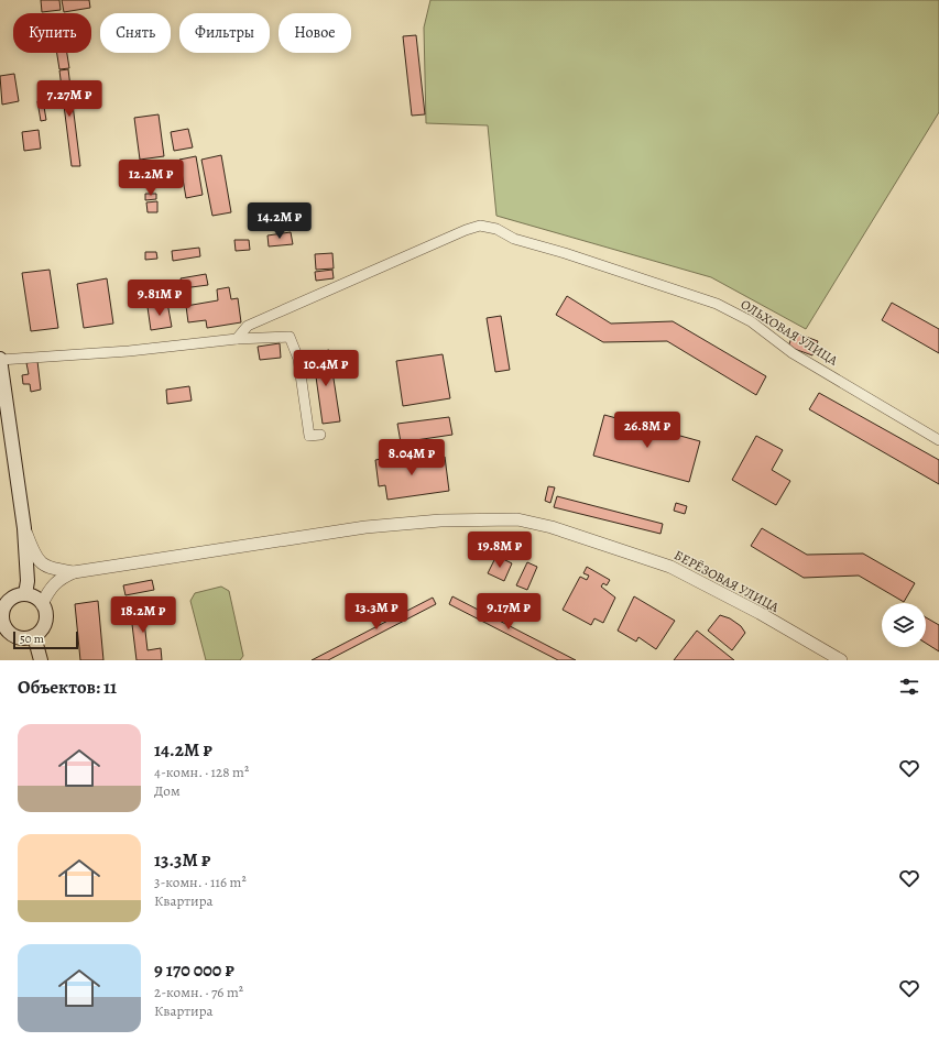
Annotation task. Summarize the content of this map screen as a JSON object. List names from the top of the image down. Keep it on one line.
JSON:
{"streets":{"street":["ОЛЬХОВАЯ УЛИЦА","БЕРЁЗОВАЯ УЛИЦА"]},"scale_bar":"50 m","page":{"chip":["Купить","Снять","Фильтры","Новое"],"price":["7.27M ₽","12.2M ₽","14.2M ₽","9.81M ₽","10.4M ₽","26.8M ₽","8.04M ₽","19.8M ₽","13.3M ₽","9.17M ₽","18.2M ₽"],"scale":"50 m","heading":"Объектов: 11","list":[{"name":"14.2M ₽","note":"4-комн. · 128 m² · Дом"},{"name":"13.3M ₽","note":"3-комн. · 116 m² · Квартира"},{"name":"9 170 000 ₽","note":"2-комн. · 76 m² · Квартира"}]}}
